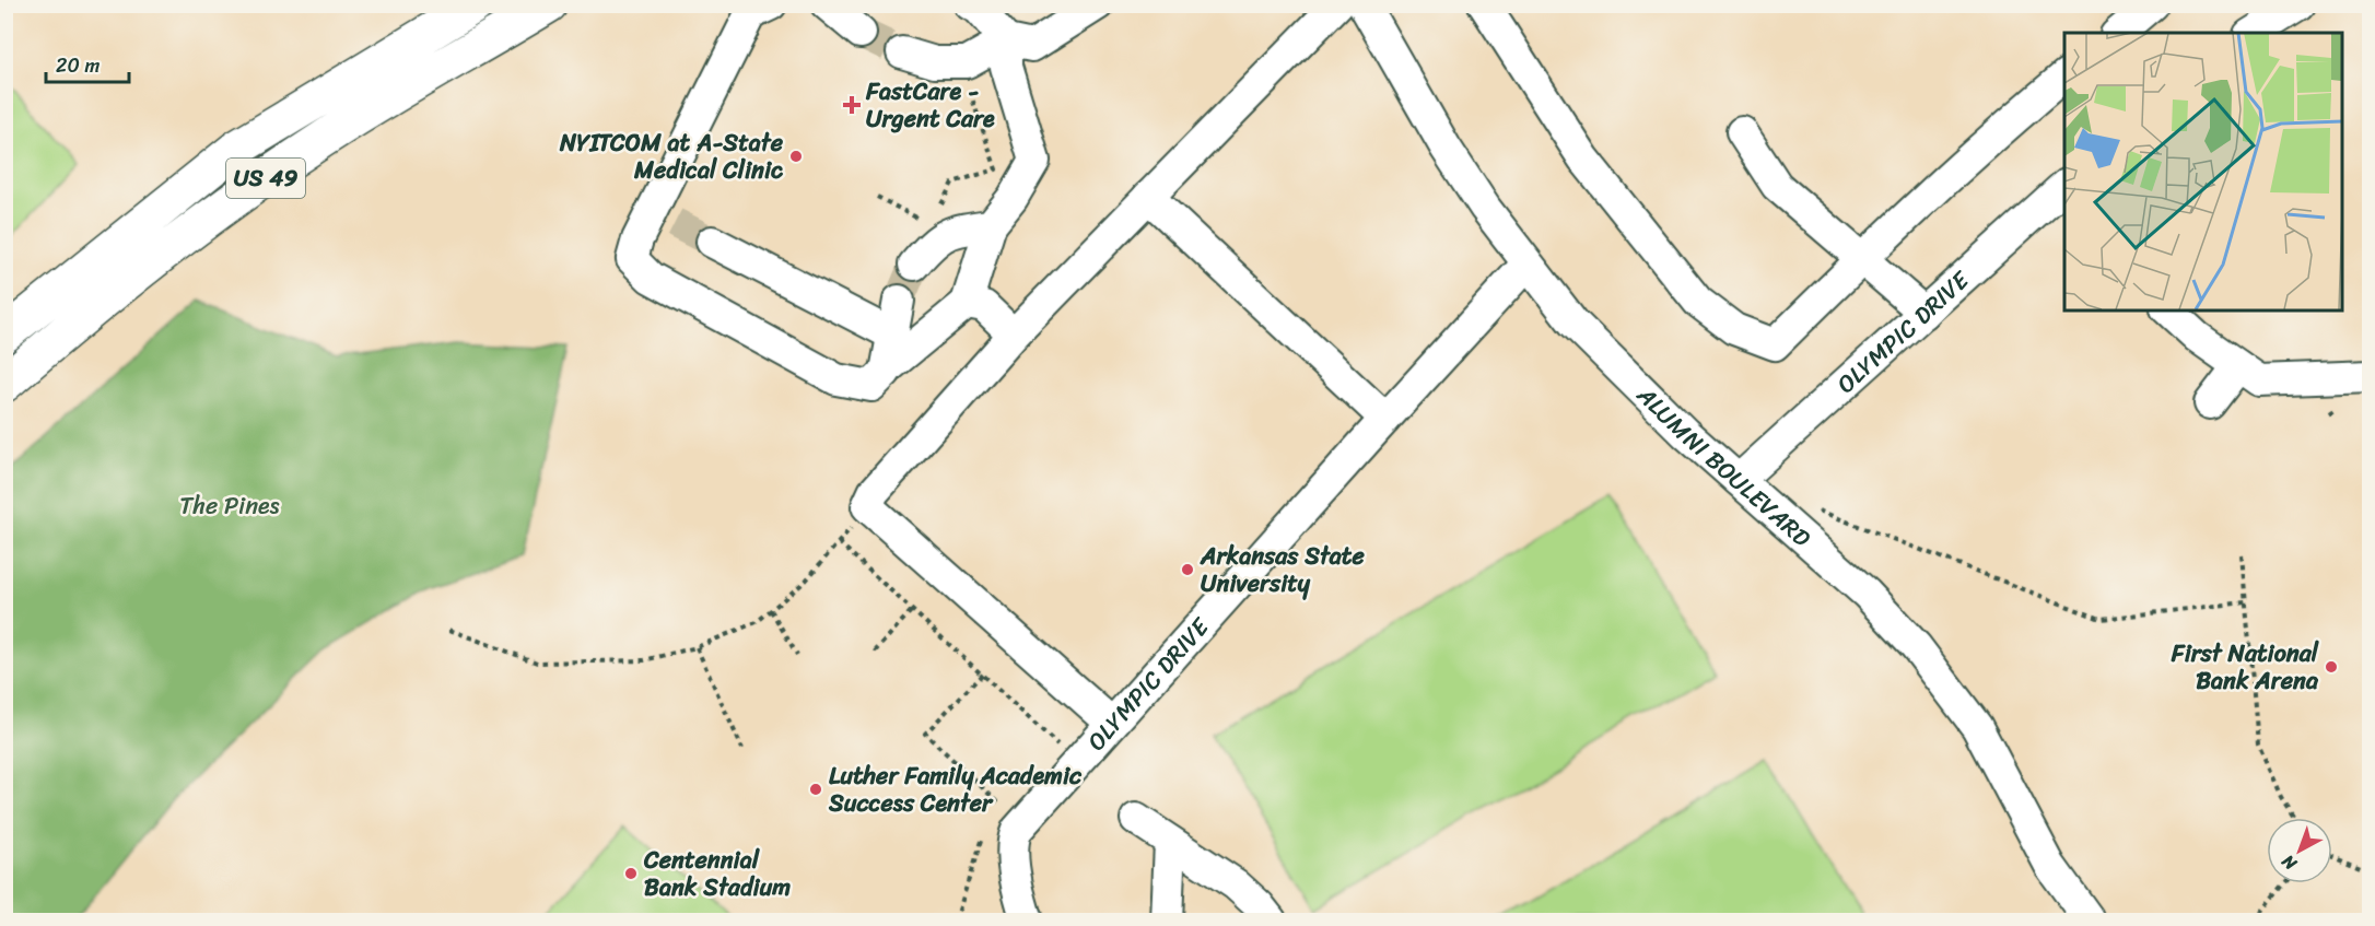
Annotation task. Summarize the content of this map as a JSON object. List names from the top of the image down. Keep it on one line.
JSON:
{"streets":{"highway":["US 49"],"street":["OLYMPIC DRIVE","ALUMNI BOULEVARD"]},"crossings":[["OLYMPIC DRIVE","ALUMNI BOULEVARD"]],"parks":["The Pines"],"places":{"health":["FastCare - Urgent Care"],"other":["NYITCOM at A-State Medical Clinic","Arkansas State University","First National Bank Arena","Luther Family Academic Success Center","Centennial Bank Stadium"]},"scale_bar":"20 m","north":"bottom left"}
